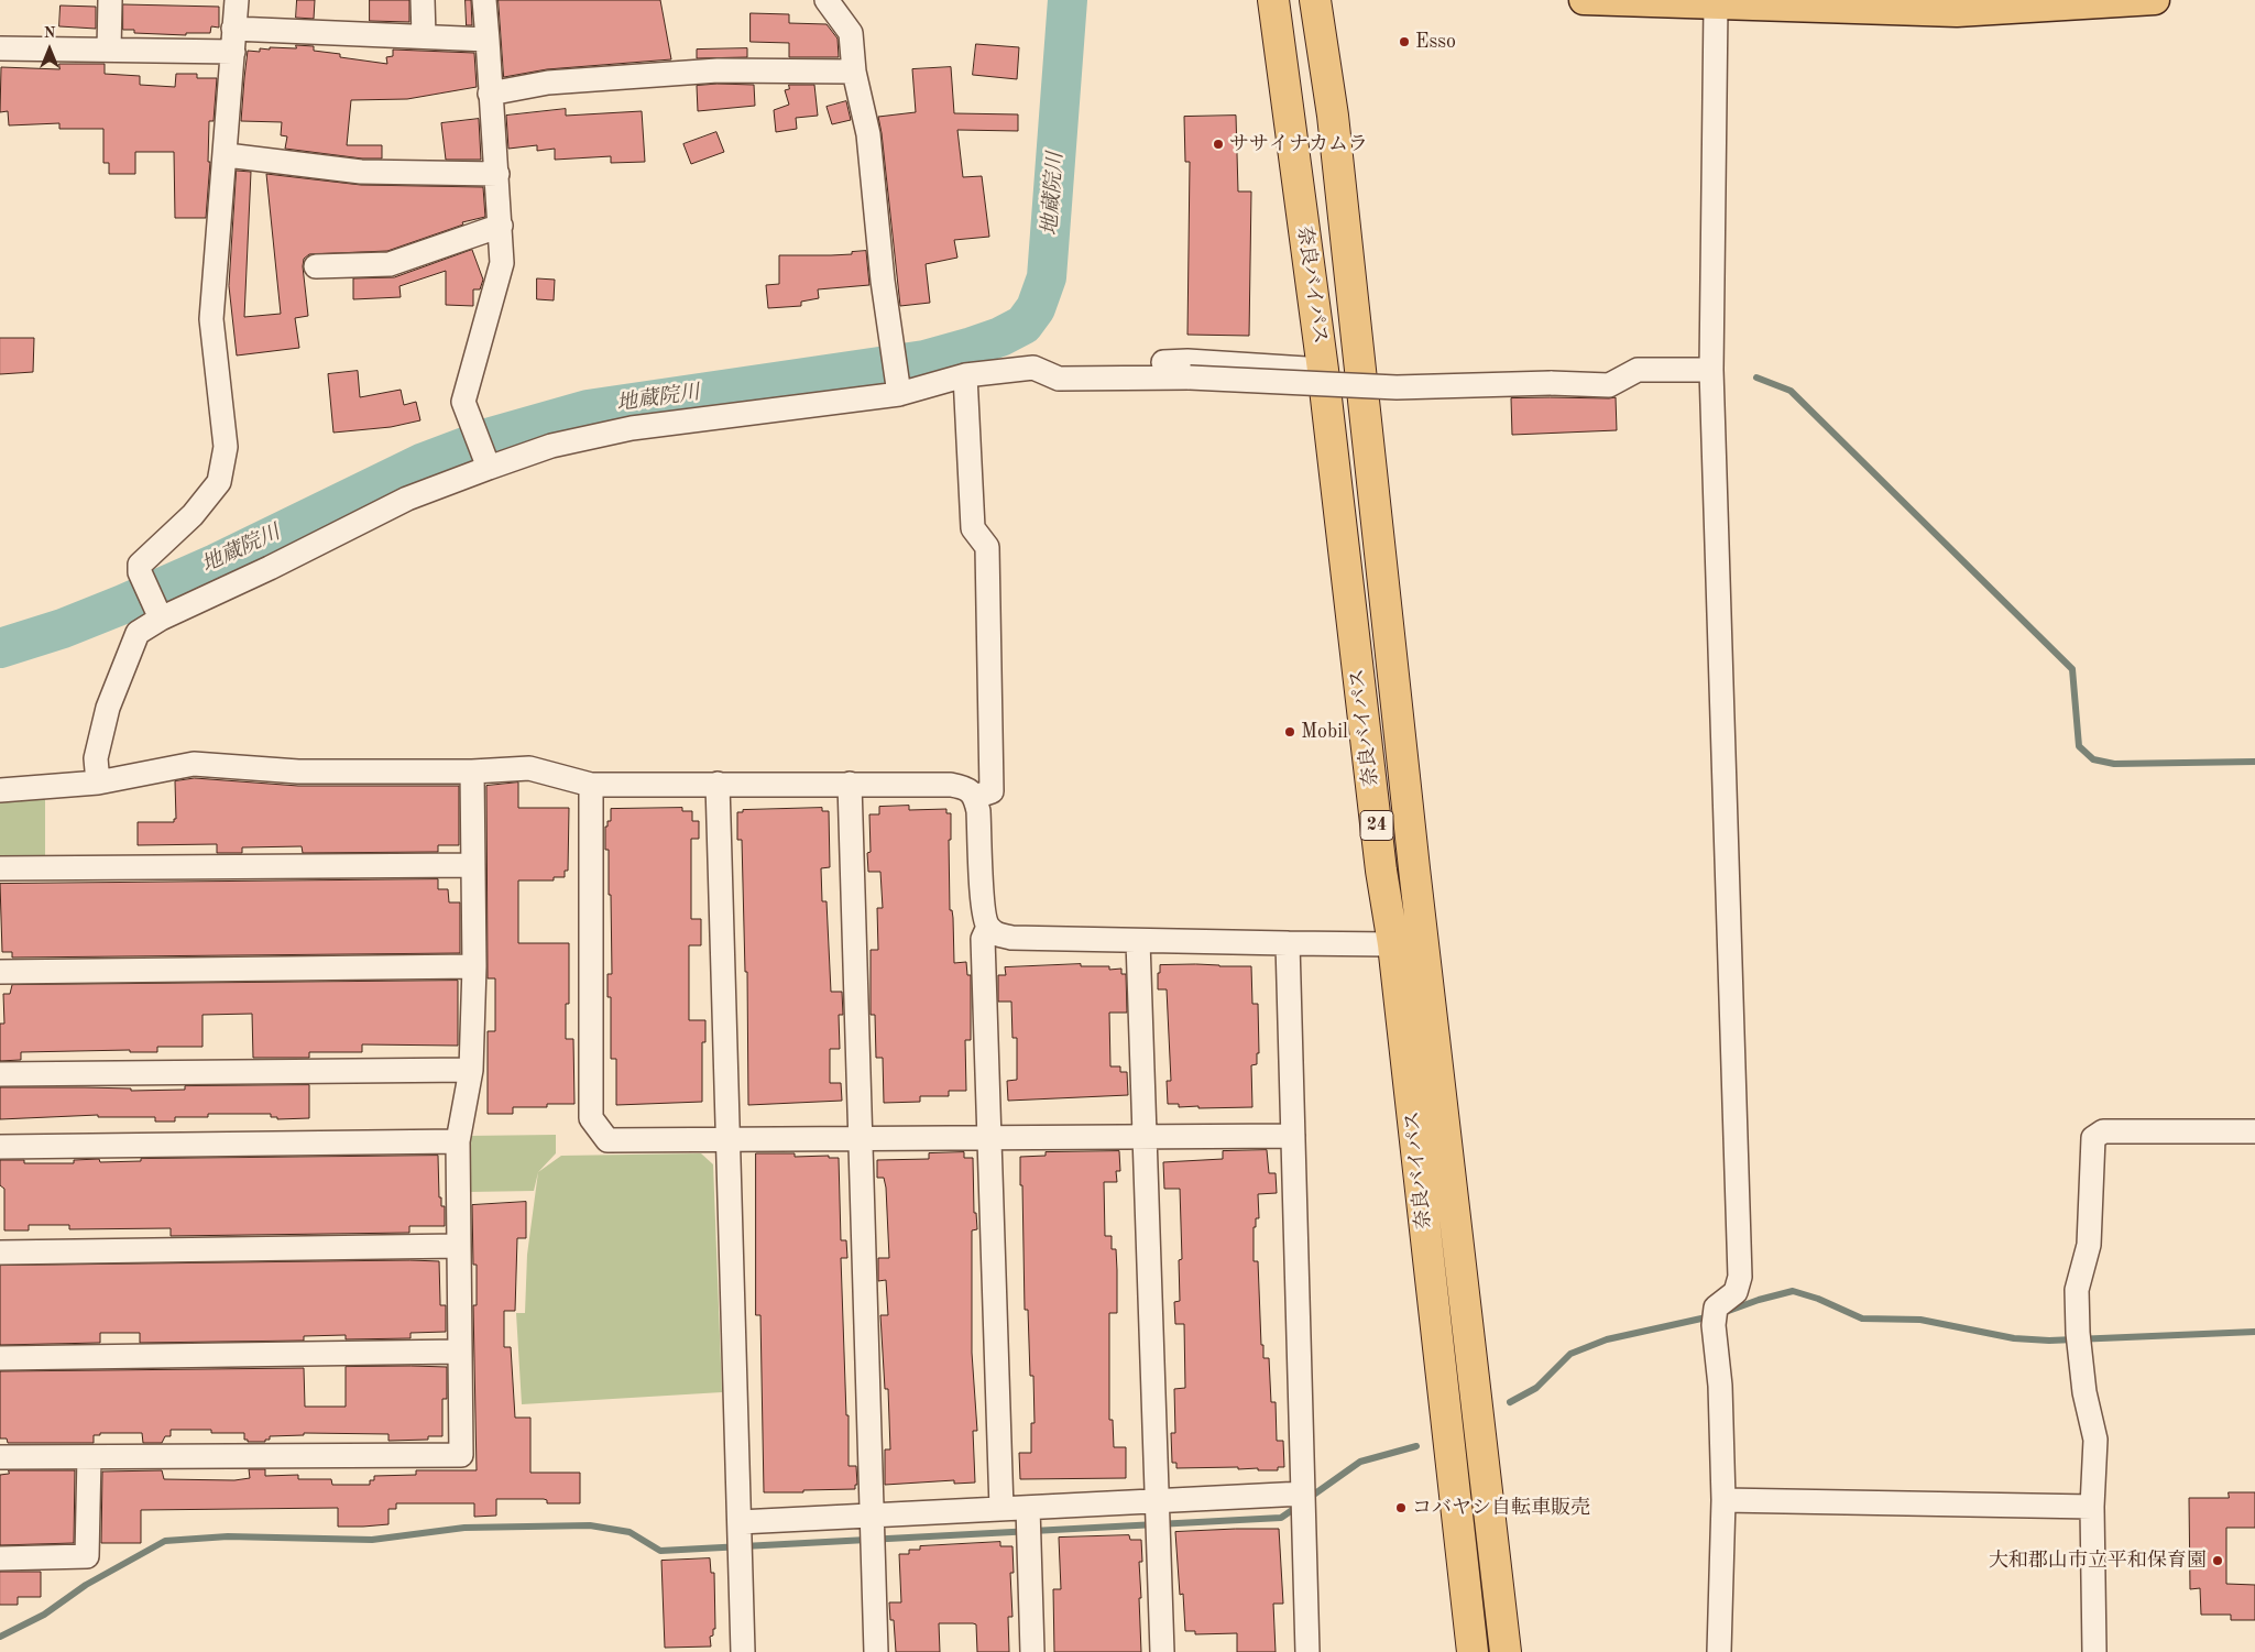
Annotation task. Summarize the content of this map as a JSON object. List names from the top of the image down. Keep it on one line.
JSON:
{"streets":{"highway":["奈良バイパス","24"]},"water":["地蔵院川"],"places":["Esso","ササイナカムラ","Mobil","コバヤシ自転車販売","大和郡山市立平和保育園"],"north":"top"}
